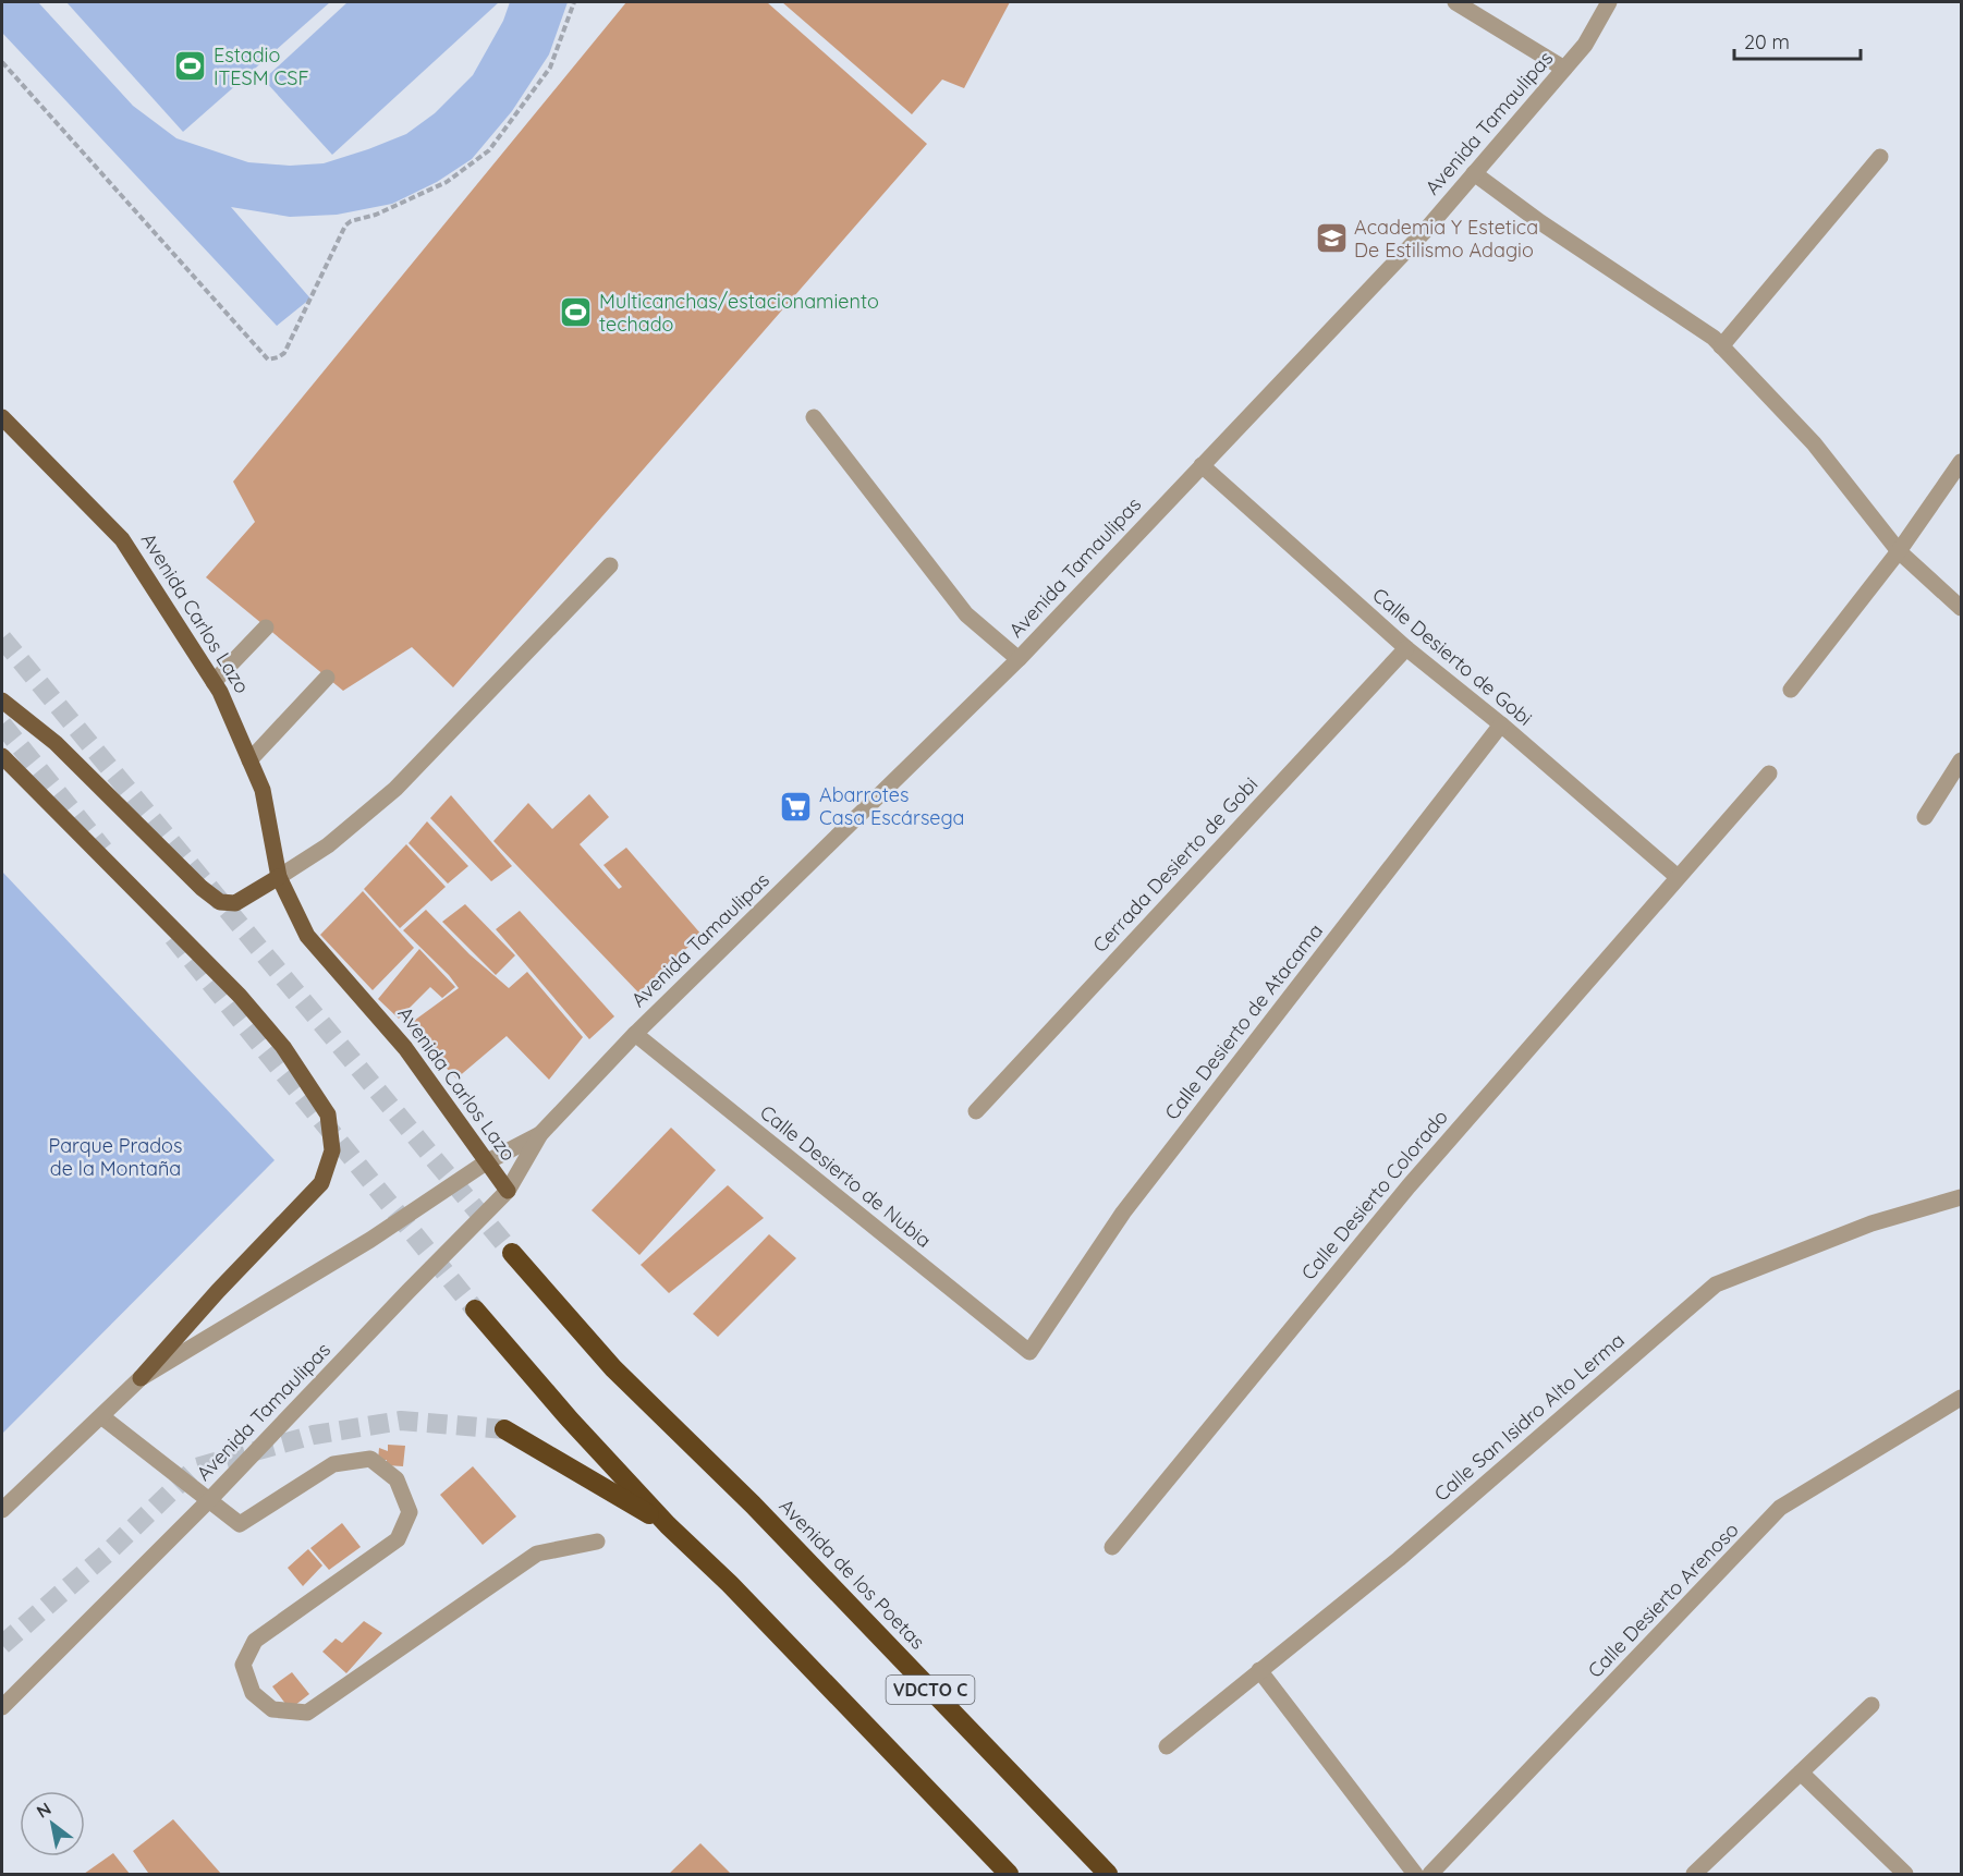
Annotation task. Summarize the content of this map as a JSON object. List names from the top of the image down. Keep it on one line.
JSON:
{"streets":{"highway":["Avenida de los Poetas","VDCTO C"],"main road":["Avenida Carlos Lazo"],"street":["Avenida Tamaulipas","Calle Desierto de Gobi","Cerrada Desierto de Gobi","Calle Desierto de Atacama","Calle Desierto de Nubia","Calle Desierto Colorado","Calle San Isidro Alto Lerma","Calle Desierto Arenoso"]},"crossings":[["Avenida Tamaulipas","Avenida Carlos Lazo"],["Avenida Tamaulipas","Calle Desierto de Gobi"],["Avenida Tamaulipas","Calle Desierto de Nubia"],["Calle Desierto de Gobi","Cerrada Desierto de Gobi"],["Calle Desierto de Gobi","Calle Desierto de Atacama"],["Calle Desierto de Gobi","Calle Desierto Colorado"],["Calle Desierto de Atacama","Calle Desierto de Nubia"]],"parks":["Parque Prados de la Montaña"],"places":{"sports":["Estadio ITESM CSF","Multicanchas/estacionamiento techado"],"school or university":["Academia Y Estetica De Estilismo Adagio"],"supermarket":["Abarrotes Casa Escársega"]},"scale_bar":"20 m","north":"top left"}
